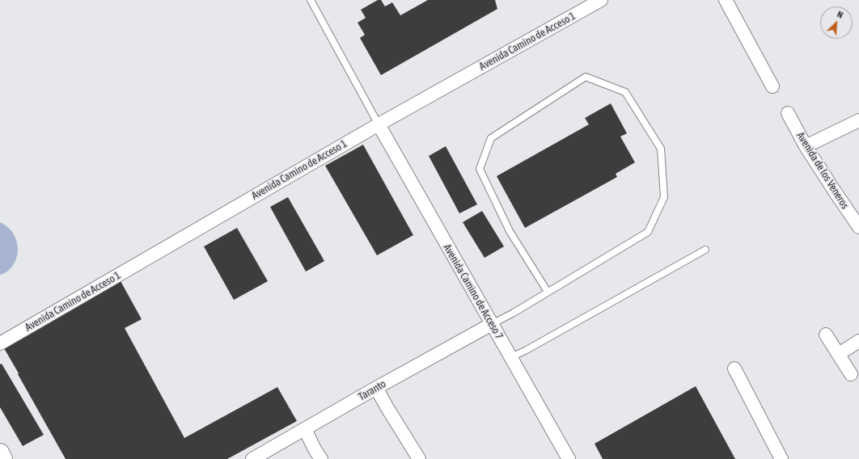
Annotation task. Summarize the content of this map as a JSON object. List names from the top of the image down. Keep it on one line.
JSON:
{"streets":{"street":["Avenida Camino de Acceso 1","Avenida de los Veneros","Avenida Camino de Acceso 7","Taranto"]},"crossings":[["Avenida Camino de Acceso 1","Avenida Camino de Acceso 7"],["Avenida Camino de Acceso 7","Taranto"]],"north":"top right"}
